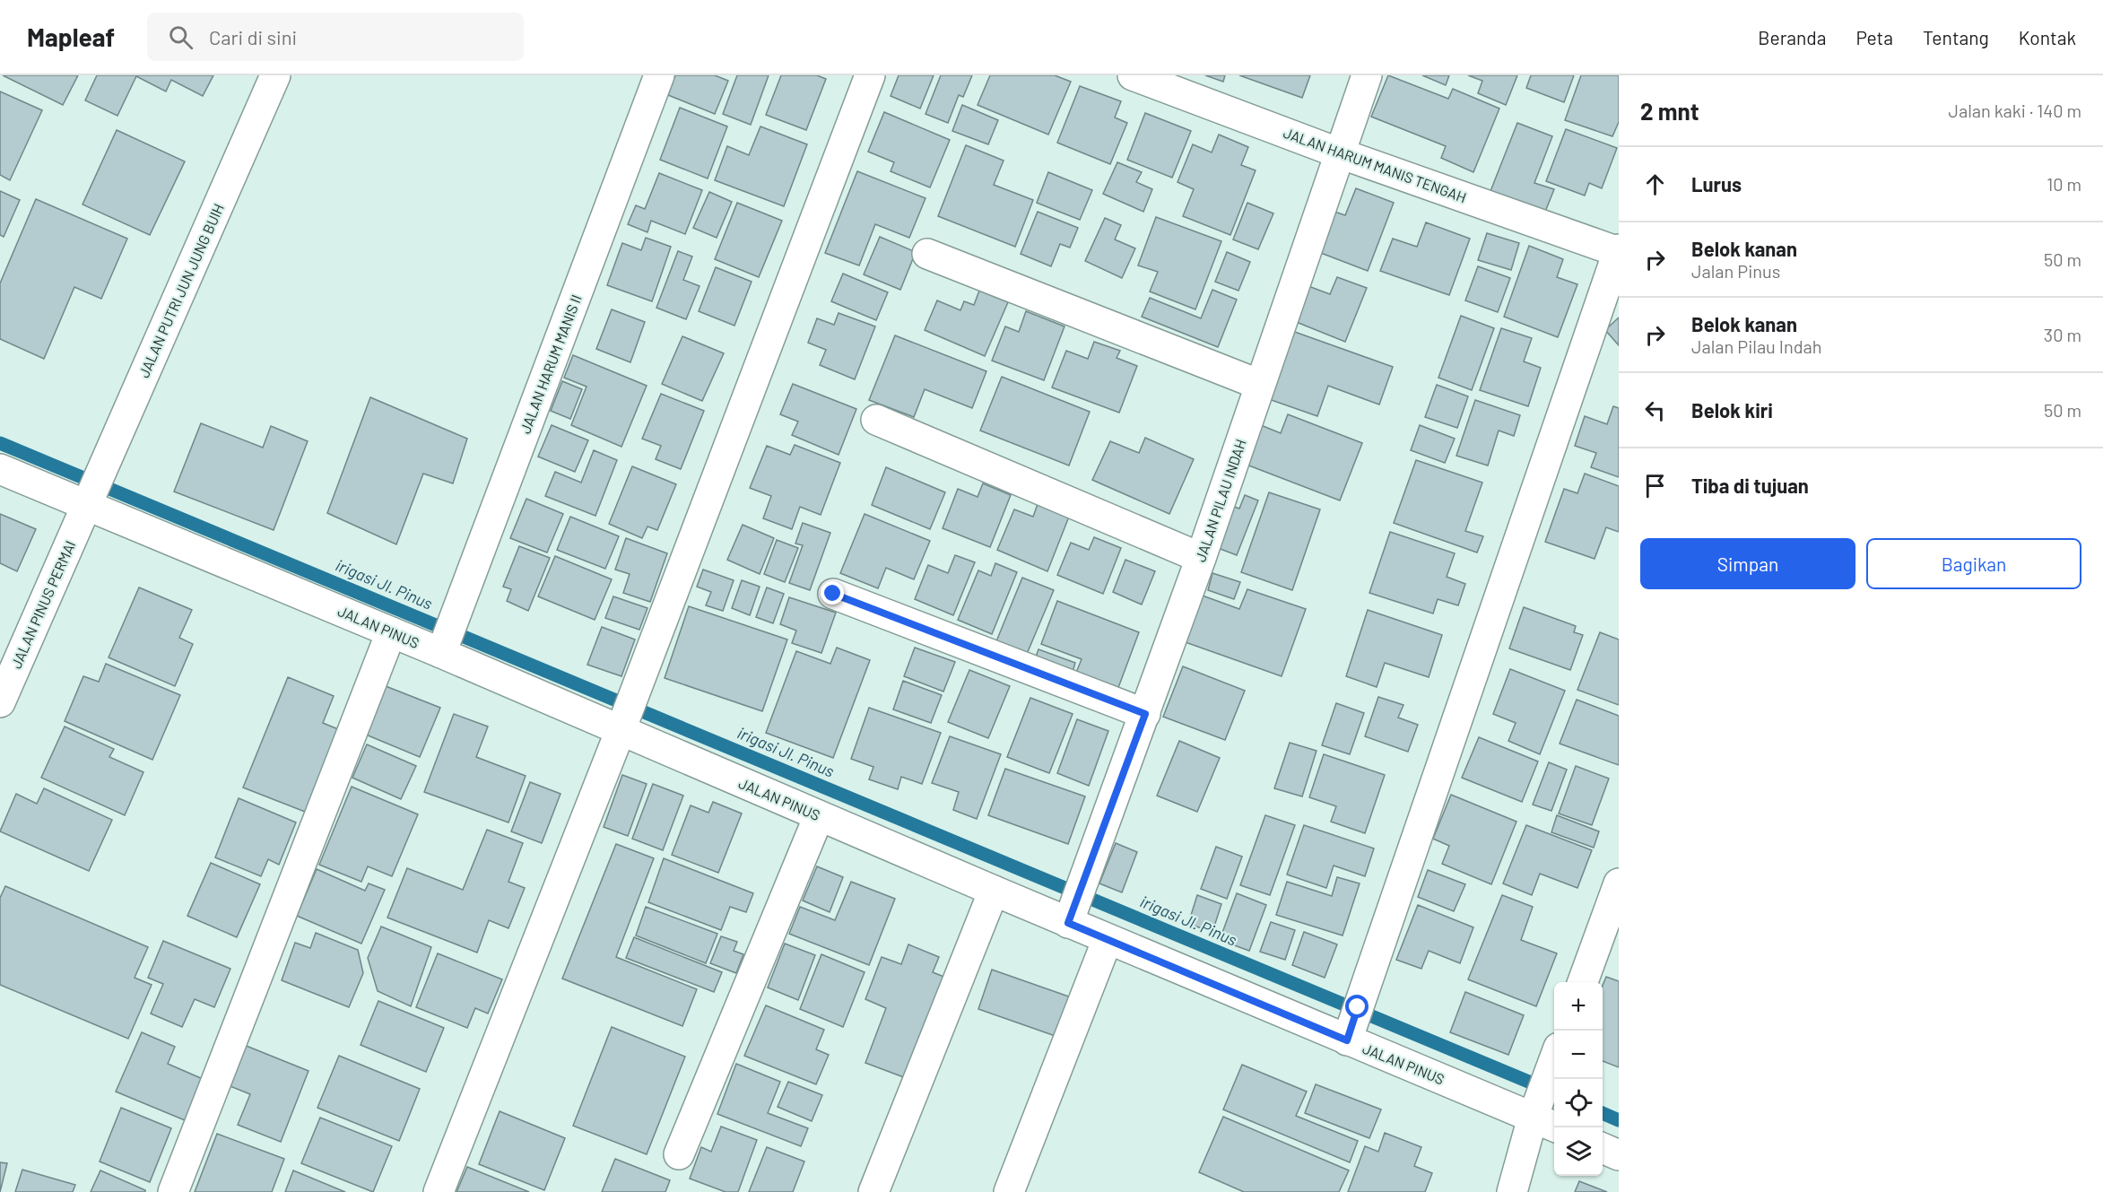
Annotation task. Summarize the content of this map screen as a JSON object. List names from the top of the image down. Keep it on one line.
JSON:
{"streets":{"street":["JALAN HARUM MANIS TENGAH","JALAN PUTRI JUN JUNG BUIH","JALAN HARUM MANIS II","JALAN PILAU INDAH","JALAN PINUS PERMAI","JALAN PINUS"]},"crossings":[["JALAN HARUM MANIS TENGAH","JALAN PILAU INDAH"],["JALAN PUTRI JUN JUNG BUIH","JALAN PINUS PERMAI"],["JALAN PUTRI JUN JUNG BUIH","JALAN PINUS"],["JALAN HARUM MANIS II","JALAN PINUS"],["JALAN PILAU INDAH","JALAN PINUS"],["JALAN PINUS PERMAI","JALAN PINUS"]],"water":["irigasi Jl. Pinus"],"page":{"header":"Mapleaf","search":"Cari di sini","nav":["Beranda","Peta","Tentang","Kontak"],"heading":["2 mnt","Jalan kaki · 140 m"],"list":[["Lurus","10 m"],["Belok kanan","Jalan Pinus","50 m"],["Belok kanan","Jalan Pilau Indah","30 m"],["Belok kiri","50 m"],"Tiba di tujuan"],"buttons":["Simpan","Bagikan"],"map_buttons":["+","−"]}}
